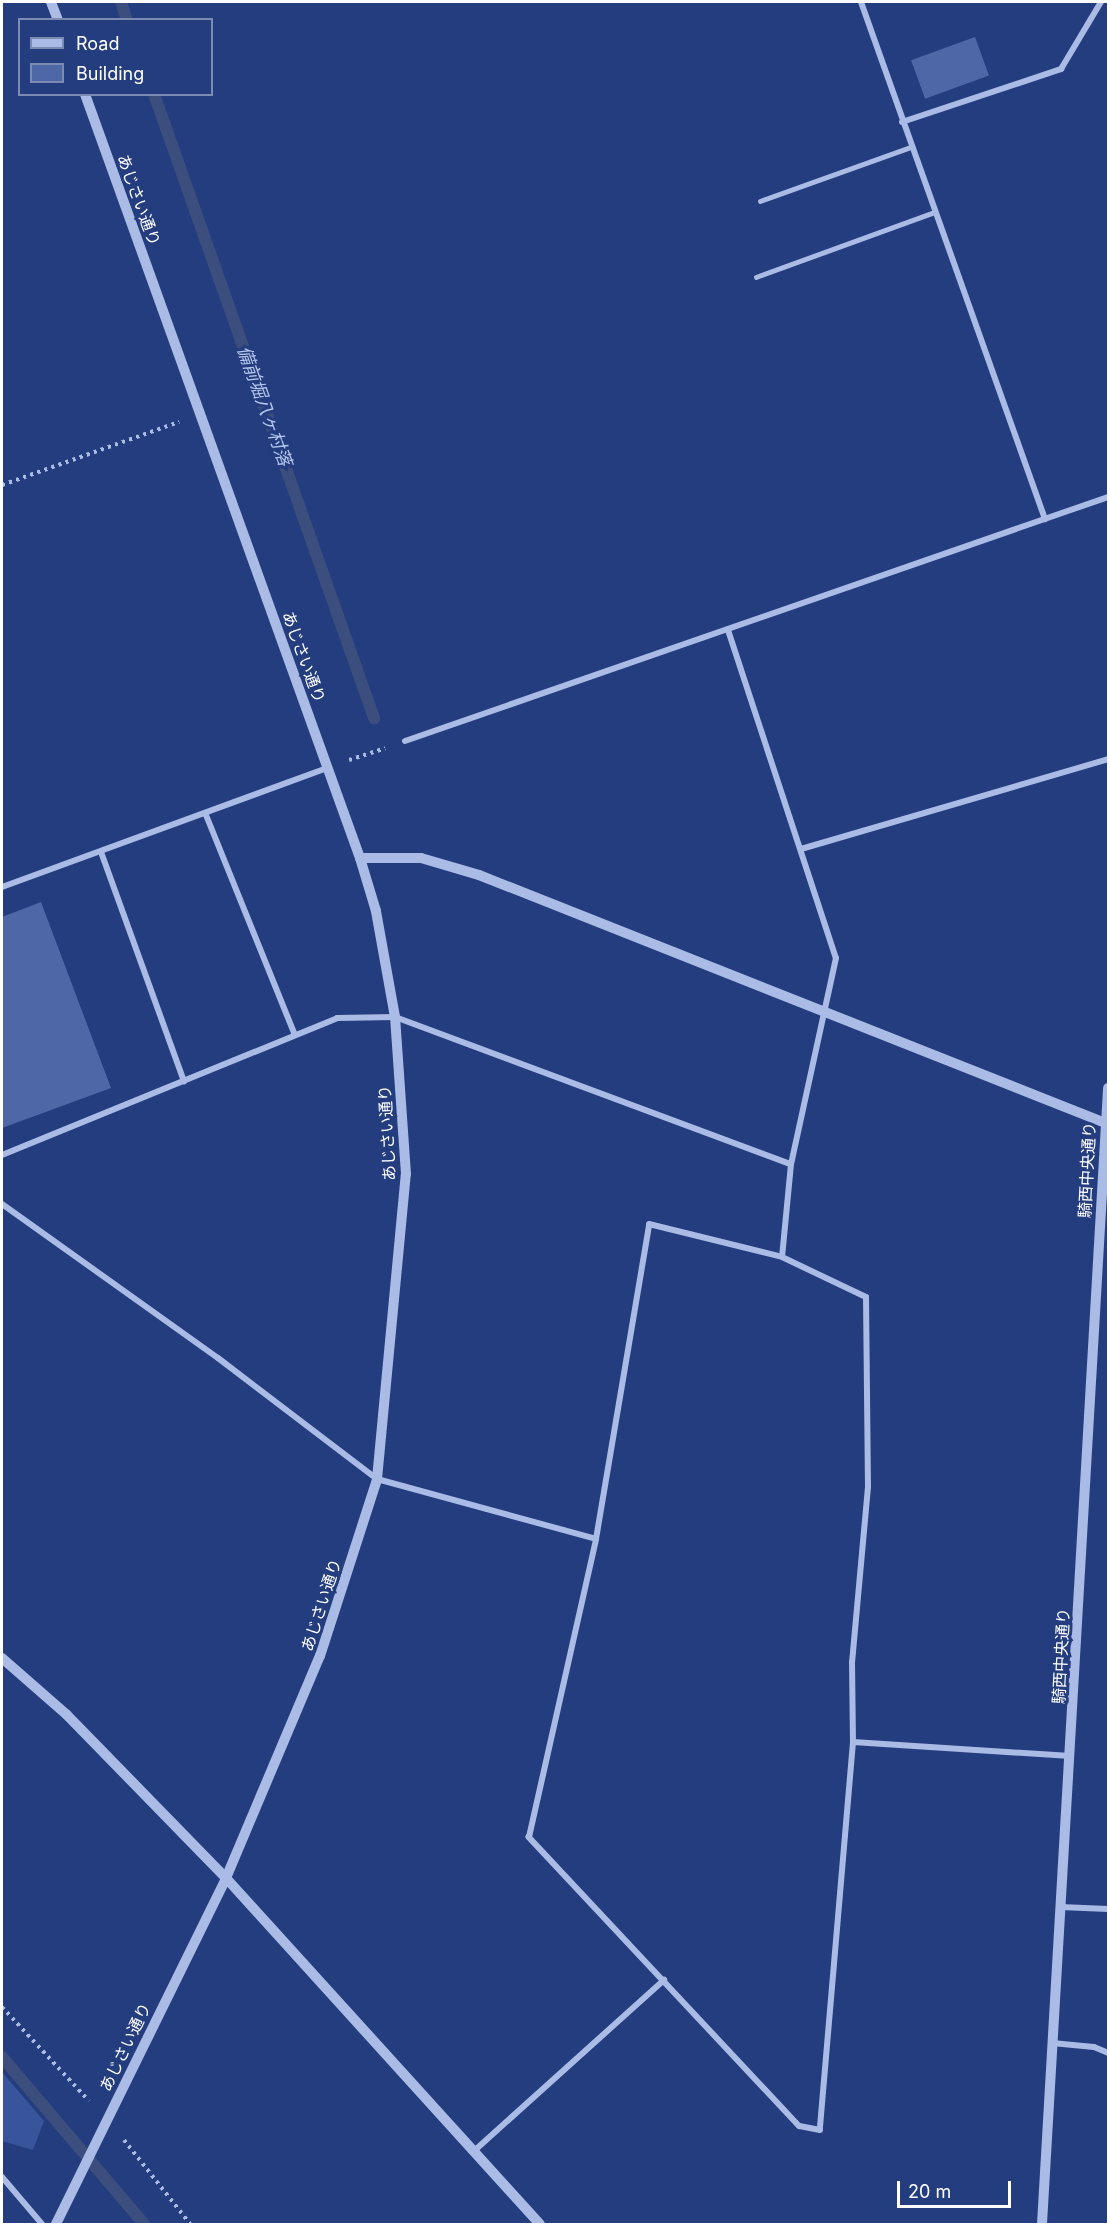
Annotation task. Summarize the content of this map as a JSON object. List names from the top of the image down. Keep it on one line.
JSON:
{"streets":{"street":["あじさい通り","騎西中央通り"]},"water":["備前堀八ヶ村落"],"legend":["Road","Building"],"scale_bar":"20 m"}
